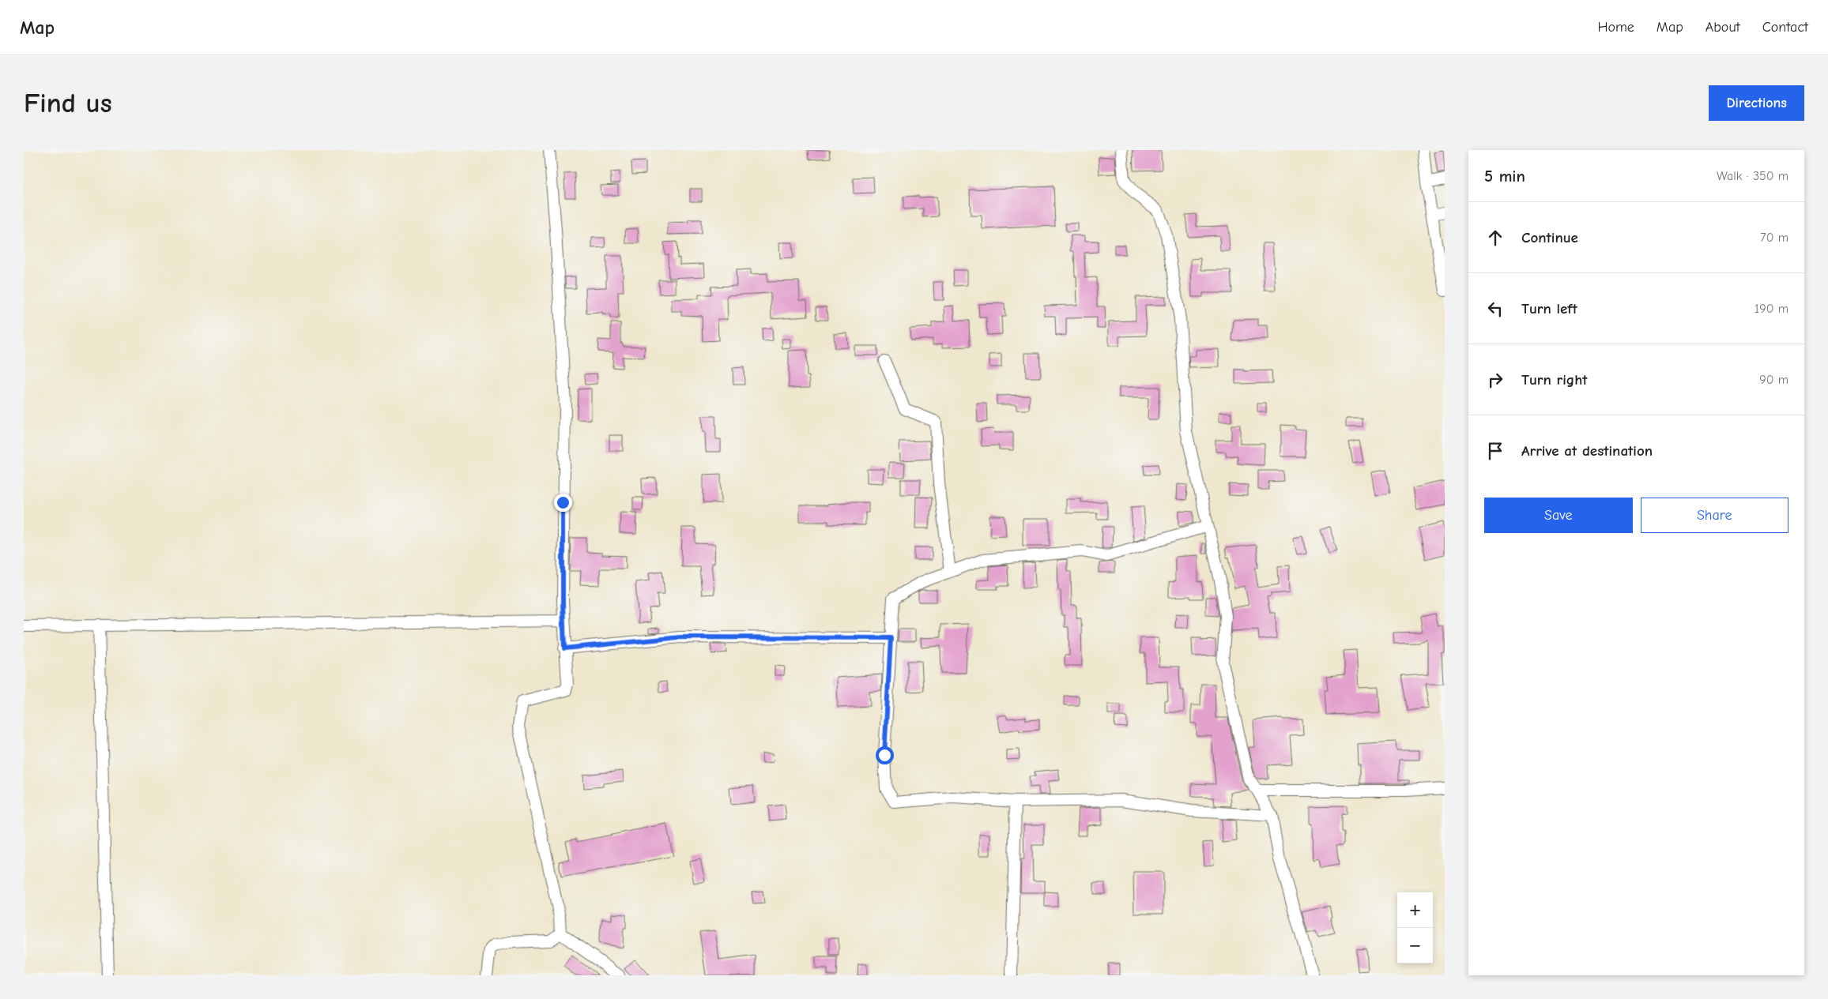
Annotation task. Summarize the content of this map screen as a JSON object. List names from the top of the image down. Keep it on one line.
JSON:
{"page":{"header":"Map","nav":["Home","Map","About","Contact"],"buttons":["Directions",["Save","Share"]],"title":"Find us","heading":["5 min","Walk · 350 m"],"list":[["Continue","70 m"],["Turn left","190 m"],["Turn right","90 m"],"Arrive at destination"],"map_buttons":["+","−"]}}
